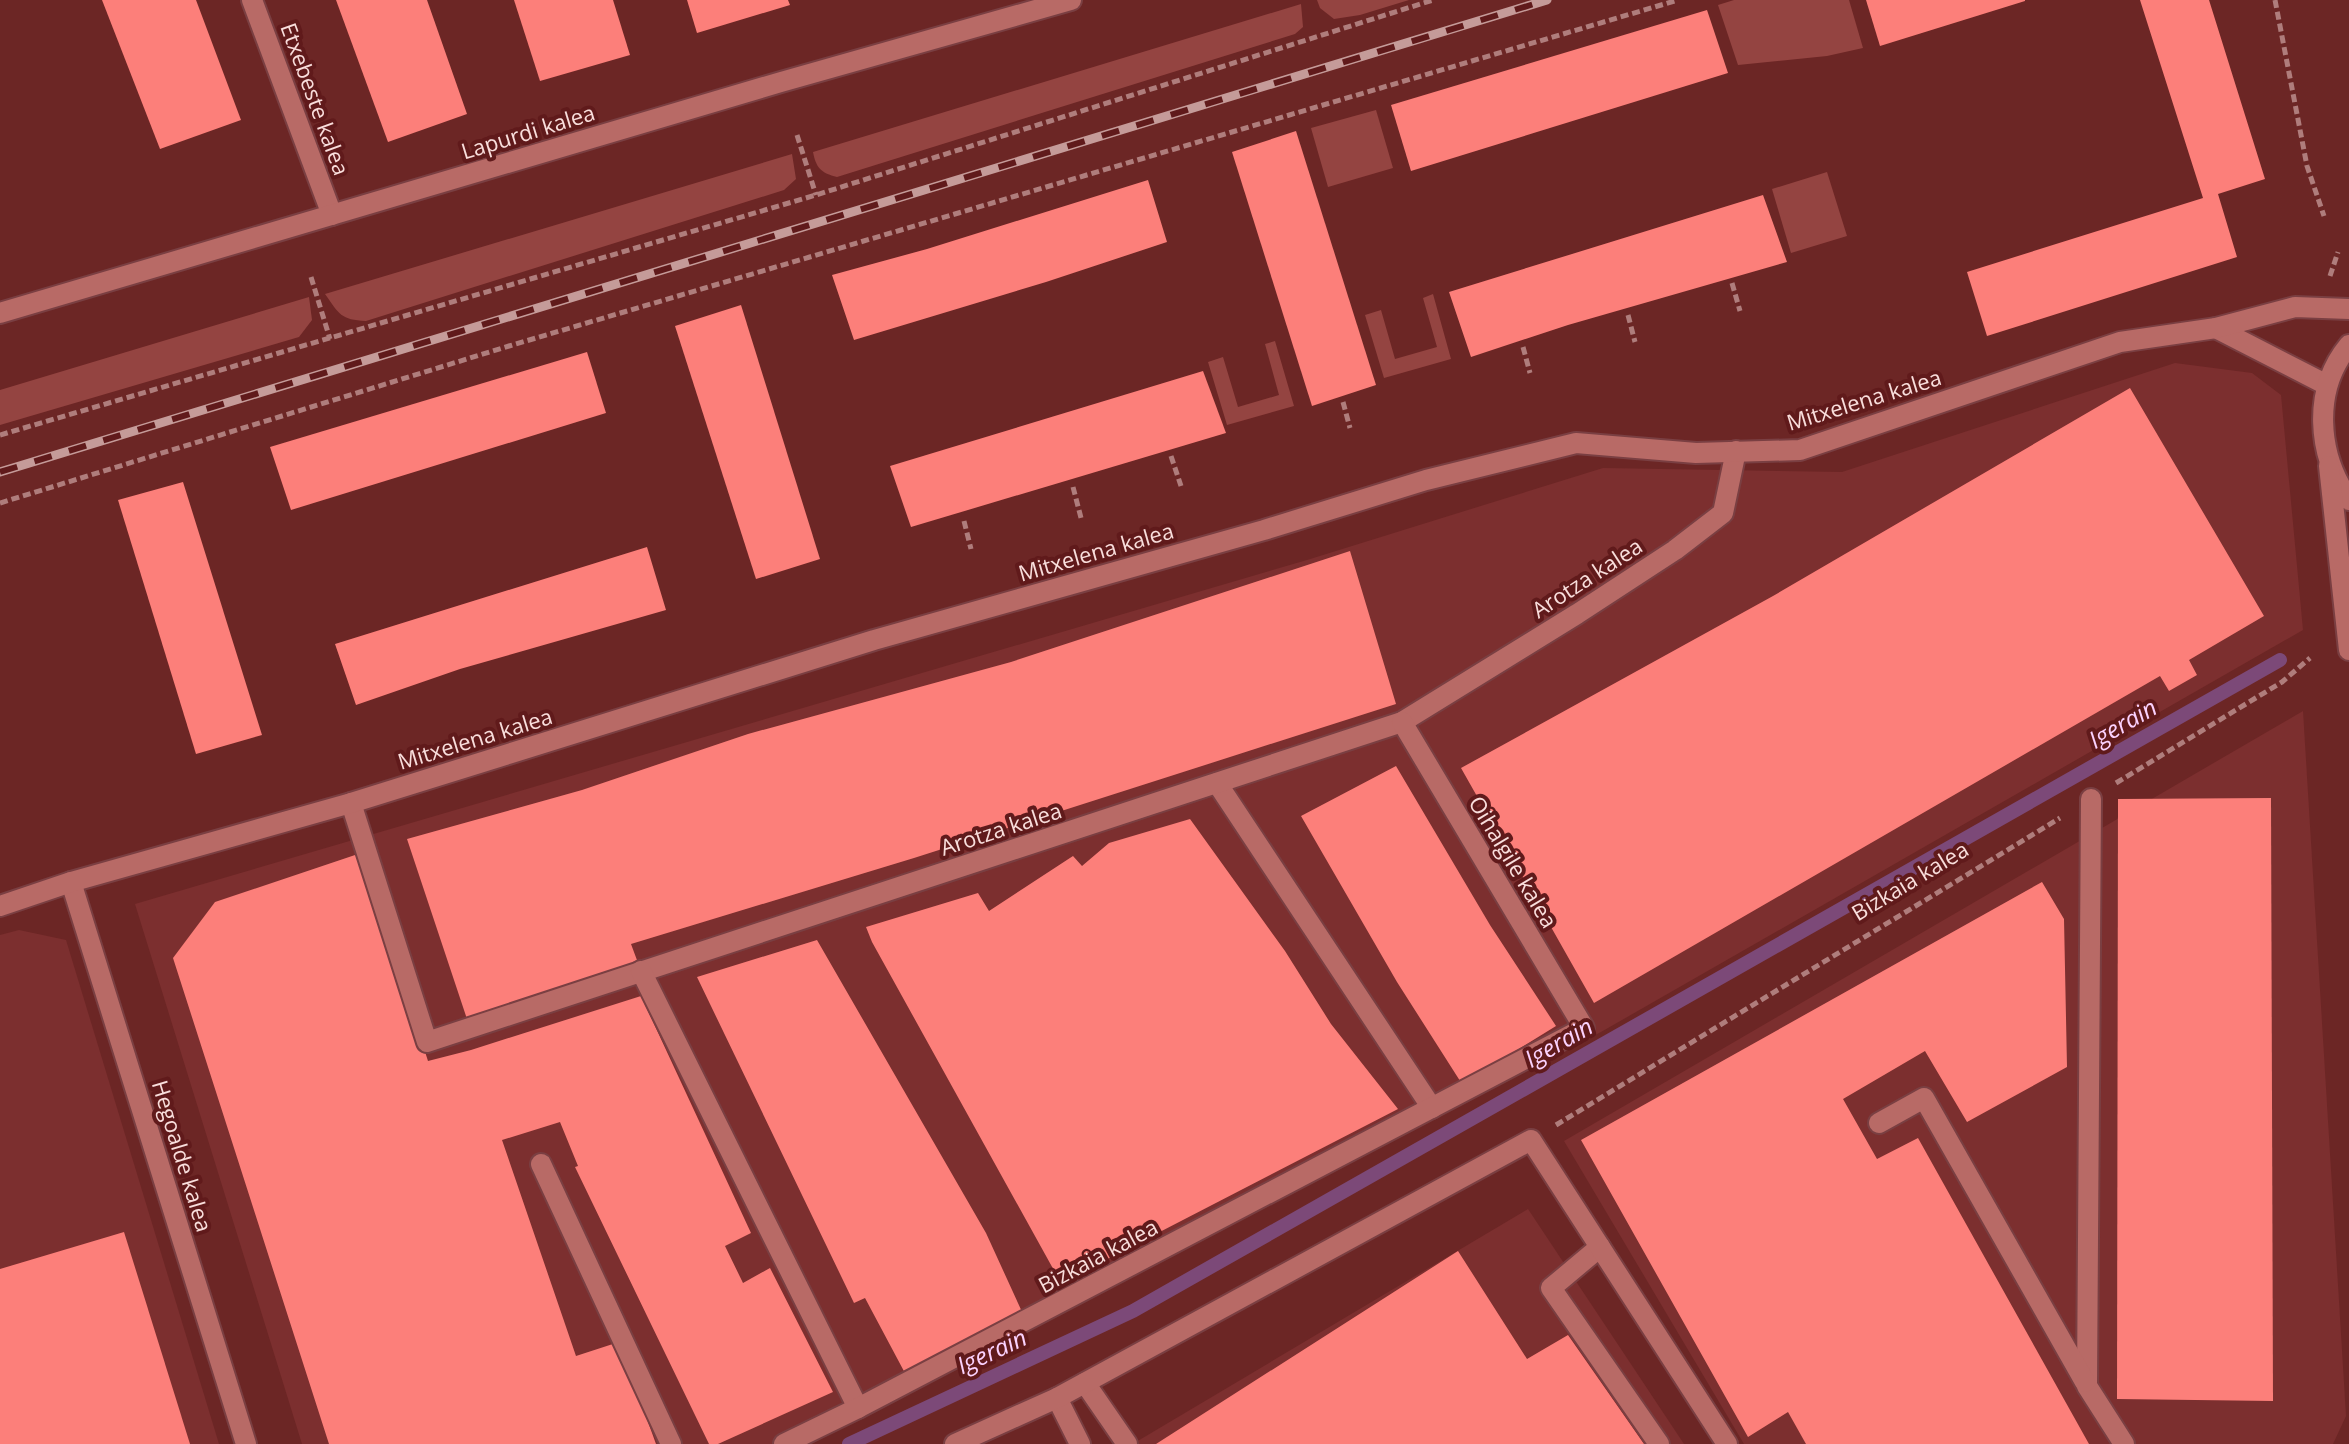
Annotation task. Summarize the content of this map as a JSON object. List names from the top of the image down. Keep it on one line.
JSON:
{"streets":{"street":["Etxebeste kalea","Lapurdi kalea","Mitxelena kalea","Arotza kalea","Oihalgile kalea","Bizkaia kalea","Hegoalde kalea"]},"crossings":[["Etxebeste kalea","Lapurdi kalea"],["Mitxelena kalea","Arotza kalea"],["Mitxelena kalea","Hegoalde kalea"],["Arotza kalea","Oihalgile kalea"],["Oihalgile kalea","Bizkaia kalea"]],"water":["Igerain"]}
